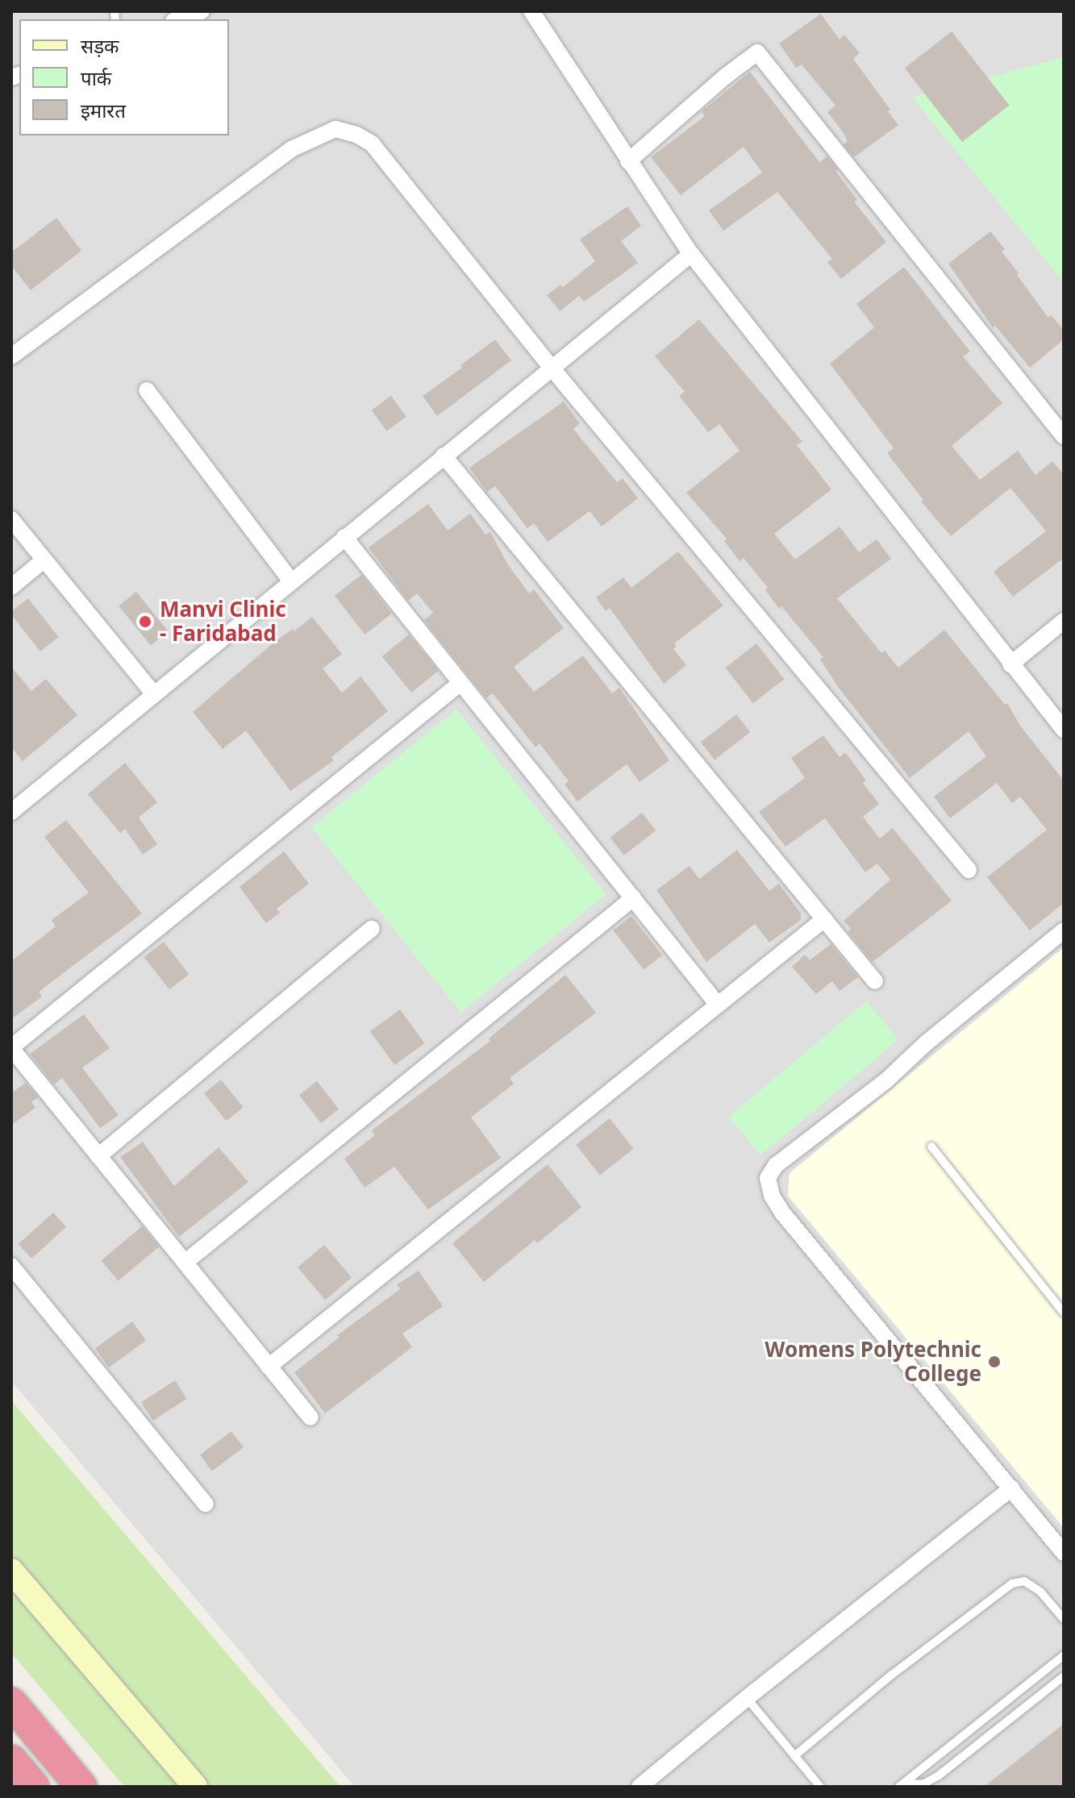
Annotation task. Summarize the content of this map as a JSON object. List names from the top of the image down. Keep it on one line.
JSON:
{"places":["Manvi Clinic - Faridabad","Womens Polytechnic College"],"legend":["सड़क","पार्क","इमारत"]}
